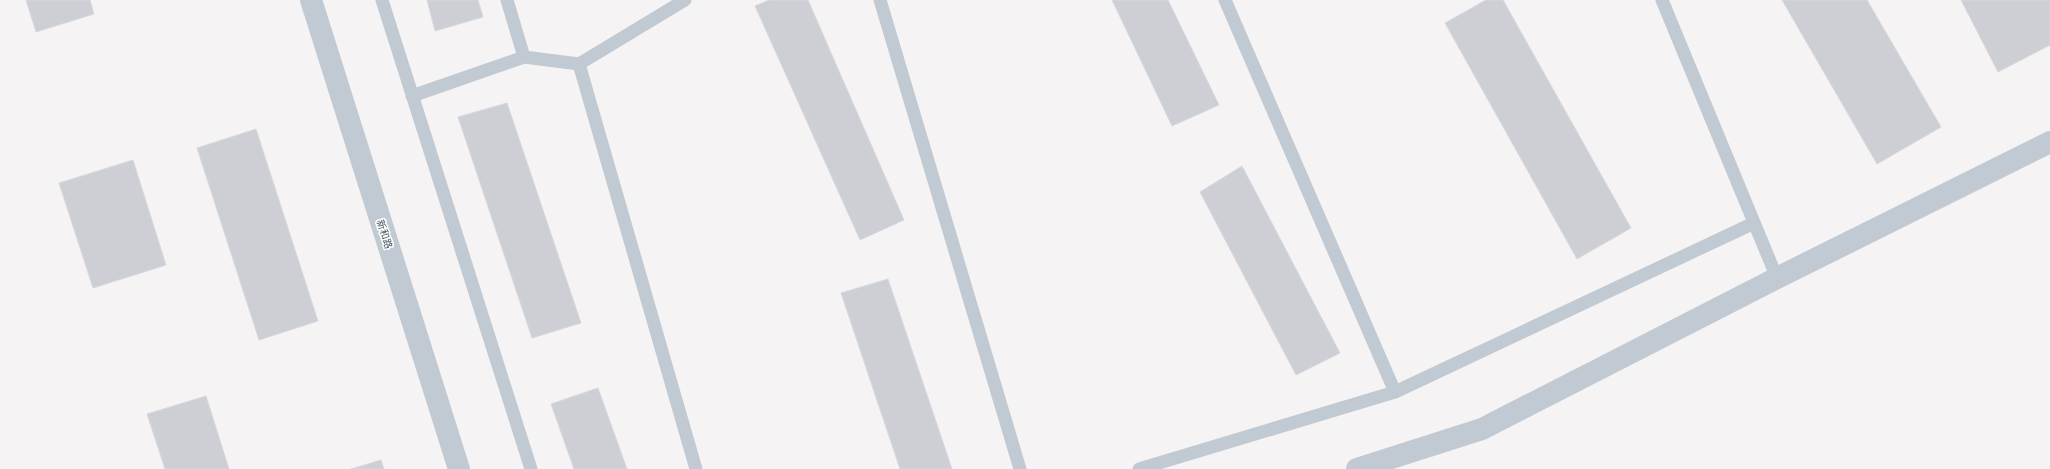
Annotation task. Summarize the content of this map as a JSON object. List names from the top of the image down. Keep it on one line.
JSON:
{"streets":{"street":["新和路"]}}
